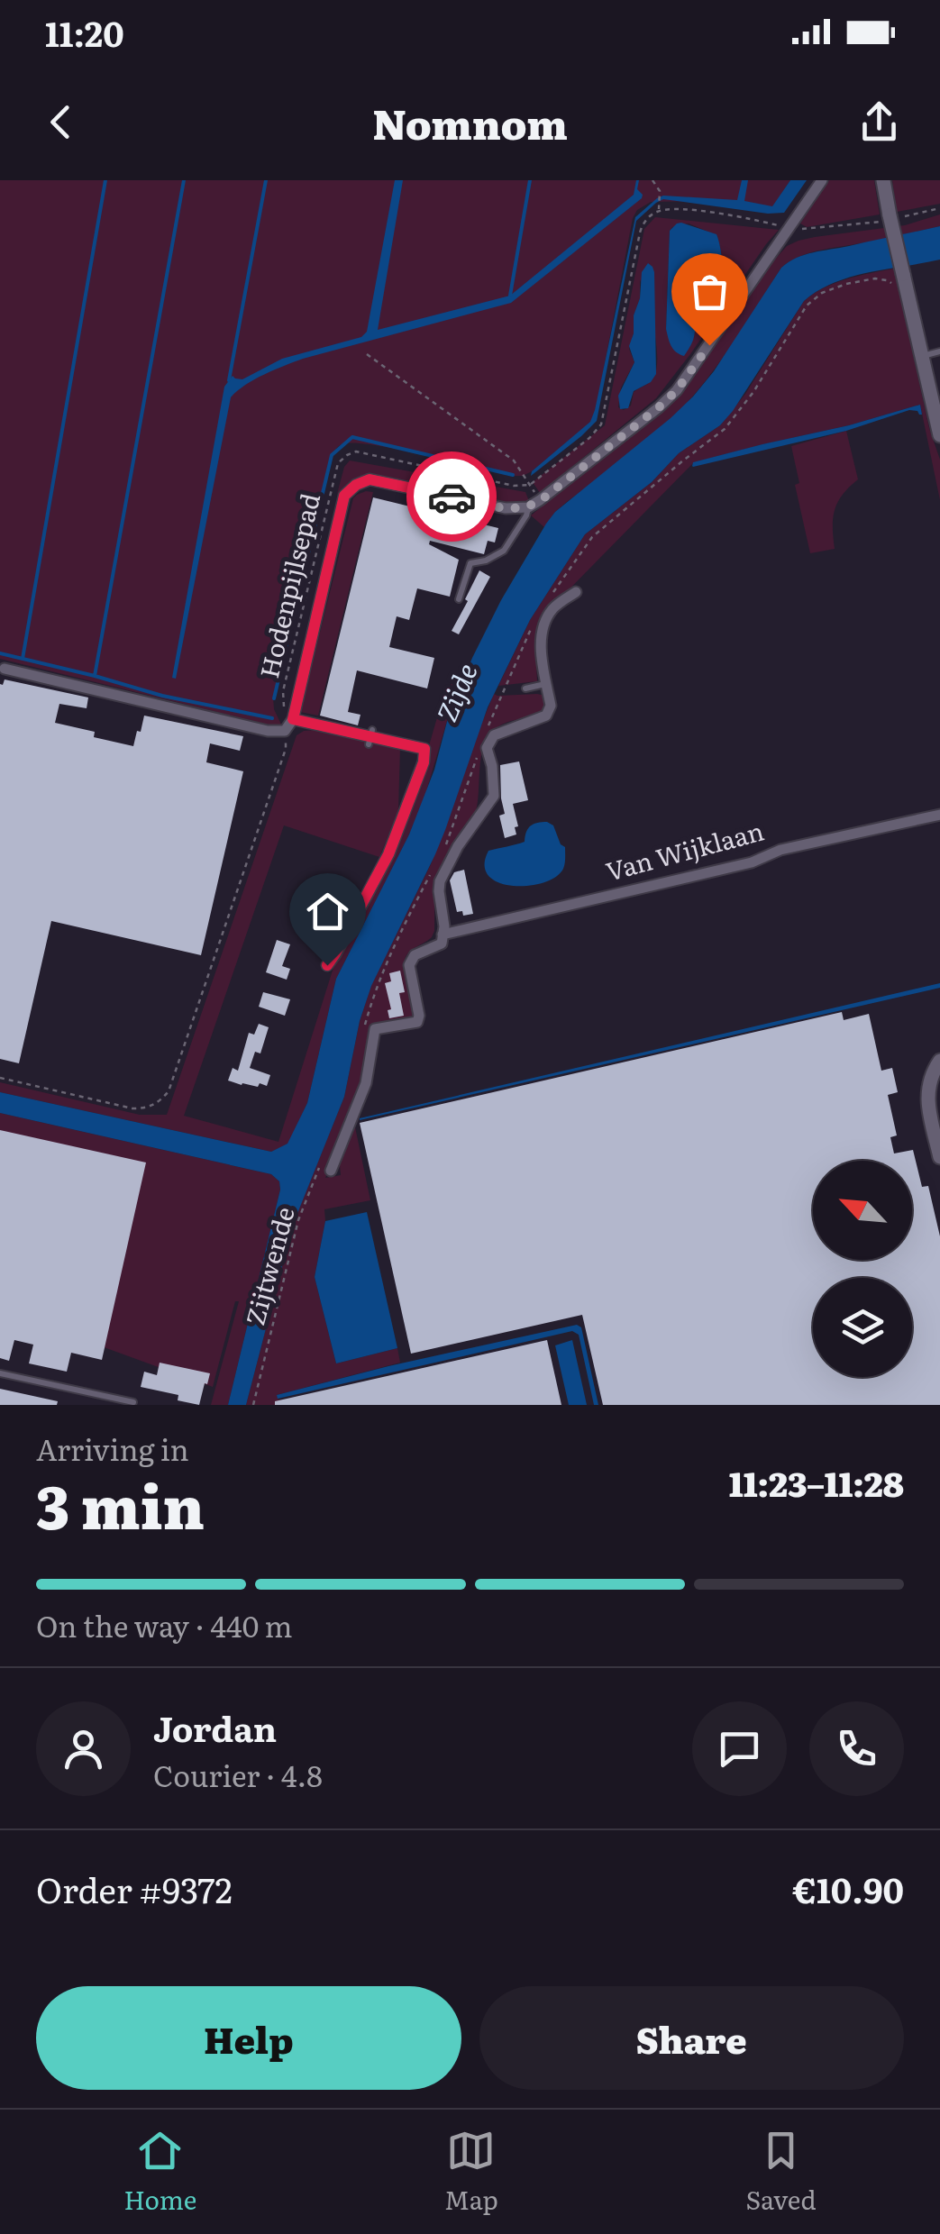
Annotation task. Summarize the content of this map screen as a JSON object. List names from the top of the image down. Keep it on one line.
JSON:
{"streets":{"street":["Van Wijklaan"],"path":["Hodenpijlsepad","Zijtwende"]},"crossings":[["Van Wijklaan","Zijtwende"]],"water":["Zijde"],"north":"top left","page":{"status":"11:20","header":"Nomnom","heading":["3 min","Arriving in","11:23–11:28"],"panel":["Jordan","Courier · 4.8","Order #9372","€10.90"],"bar":"On the way · 440 m","buttons":["Help","Share"],"tabs":["Home","Map","Saved"]}}
